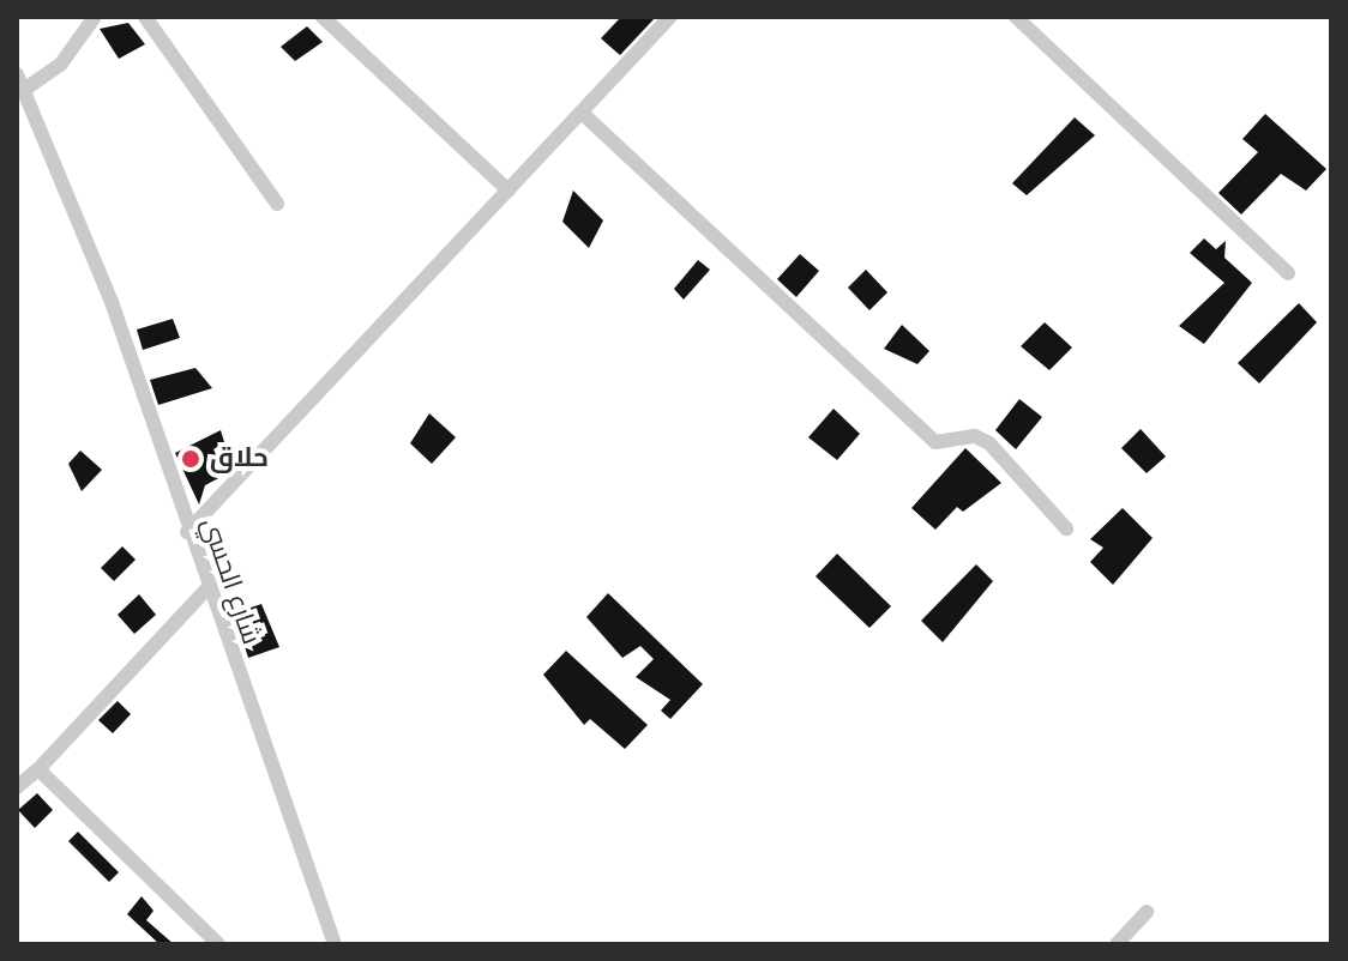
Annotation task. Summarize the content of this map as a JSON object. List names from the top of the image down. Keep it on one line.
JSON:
{"streets":{"street":["شارع الحسي"]},"places":["حلاق"]}
